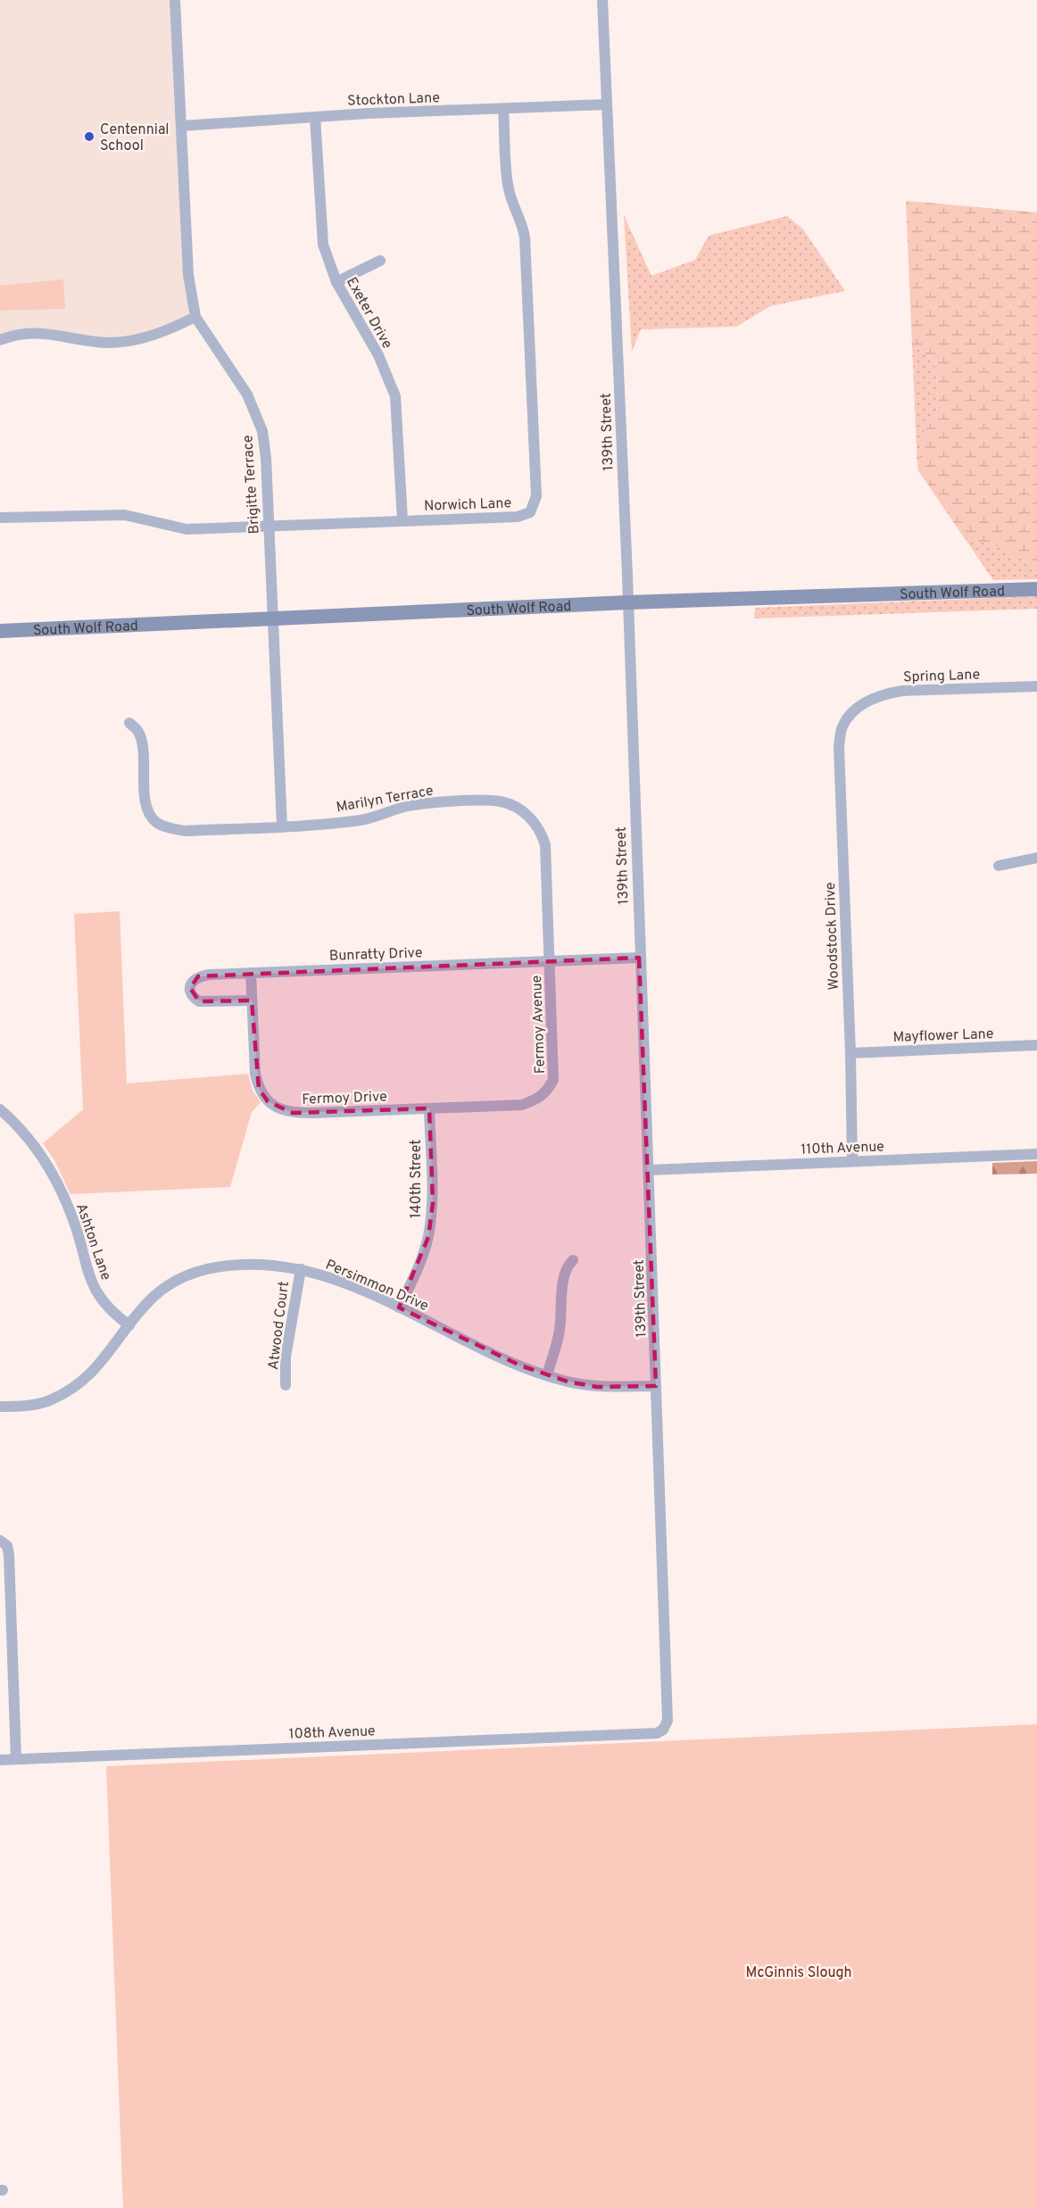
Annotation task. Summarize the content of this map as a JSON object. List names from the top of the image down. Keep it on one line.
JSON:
{"streets":{"main road":["South Wolf Road"],"street":["Stockton Lane","Exeter Drive","139th Street","Brigitte Terrace","Norwich Lane","Spring Lane","Marilyn Terrace","Woodstock Drive","Bunratty Drive","Fermoy Avenue","Mayflower Lane","Fermoy Drive","110th Avenue","140th Street","Ashton Lane","Persimmon Drive","Atwood Court","108th Avenue"]},"crossings":[["Stockton Lane","Exeter Drive"],["Stockton Lane","139th Street"],["Stockton Lane","Brigitte Terrace"],["Stockton Lane","Norwich Lane"],["Exeter Drive","Norwich Lane"],["139th Street","South Wolf Road"],["139th Street","Bunratty Drive"],["139th Street","110th Avenue"],["139th Street","Persimmon Drive"],["139th Street","108th Avenue"],["Brigitte Terrace","Norwich Lane"],["Brigitte Terrace","South Wolf Road"],["Brigitte Terrace","Marilyn Terrace"],["Spring Lane","Woodstock Drive"],["Marilyn Terrace","Bunratty Drive"],["Marilyn Terrace","Fermoy Avenue"],["Woodstock Drive","Mayflower Lane"],["Woodstock Drive","110th Avenue"],["Bunratty Drive","Fermoy Avenue"],["Bunratty Drive","Fermoy Drive"],["Fermoy Avenue","Fermoy Drive"],["Fermoy Avenue","140th Street"],["Fermoy Drive","140th Street"],["140th Street","Persimmon Drive"],["Ashton Lane","Persimmon Drive"],["Persimmon Drive","Atwood Court"]],"parks":["McGinnis Slough"],"places":["Centennial School"]}
